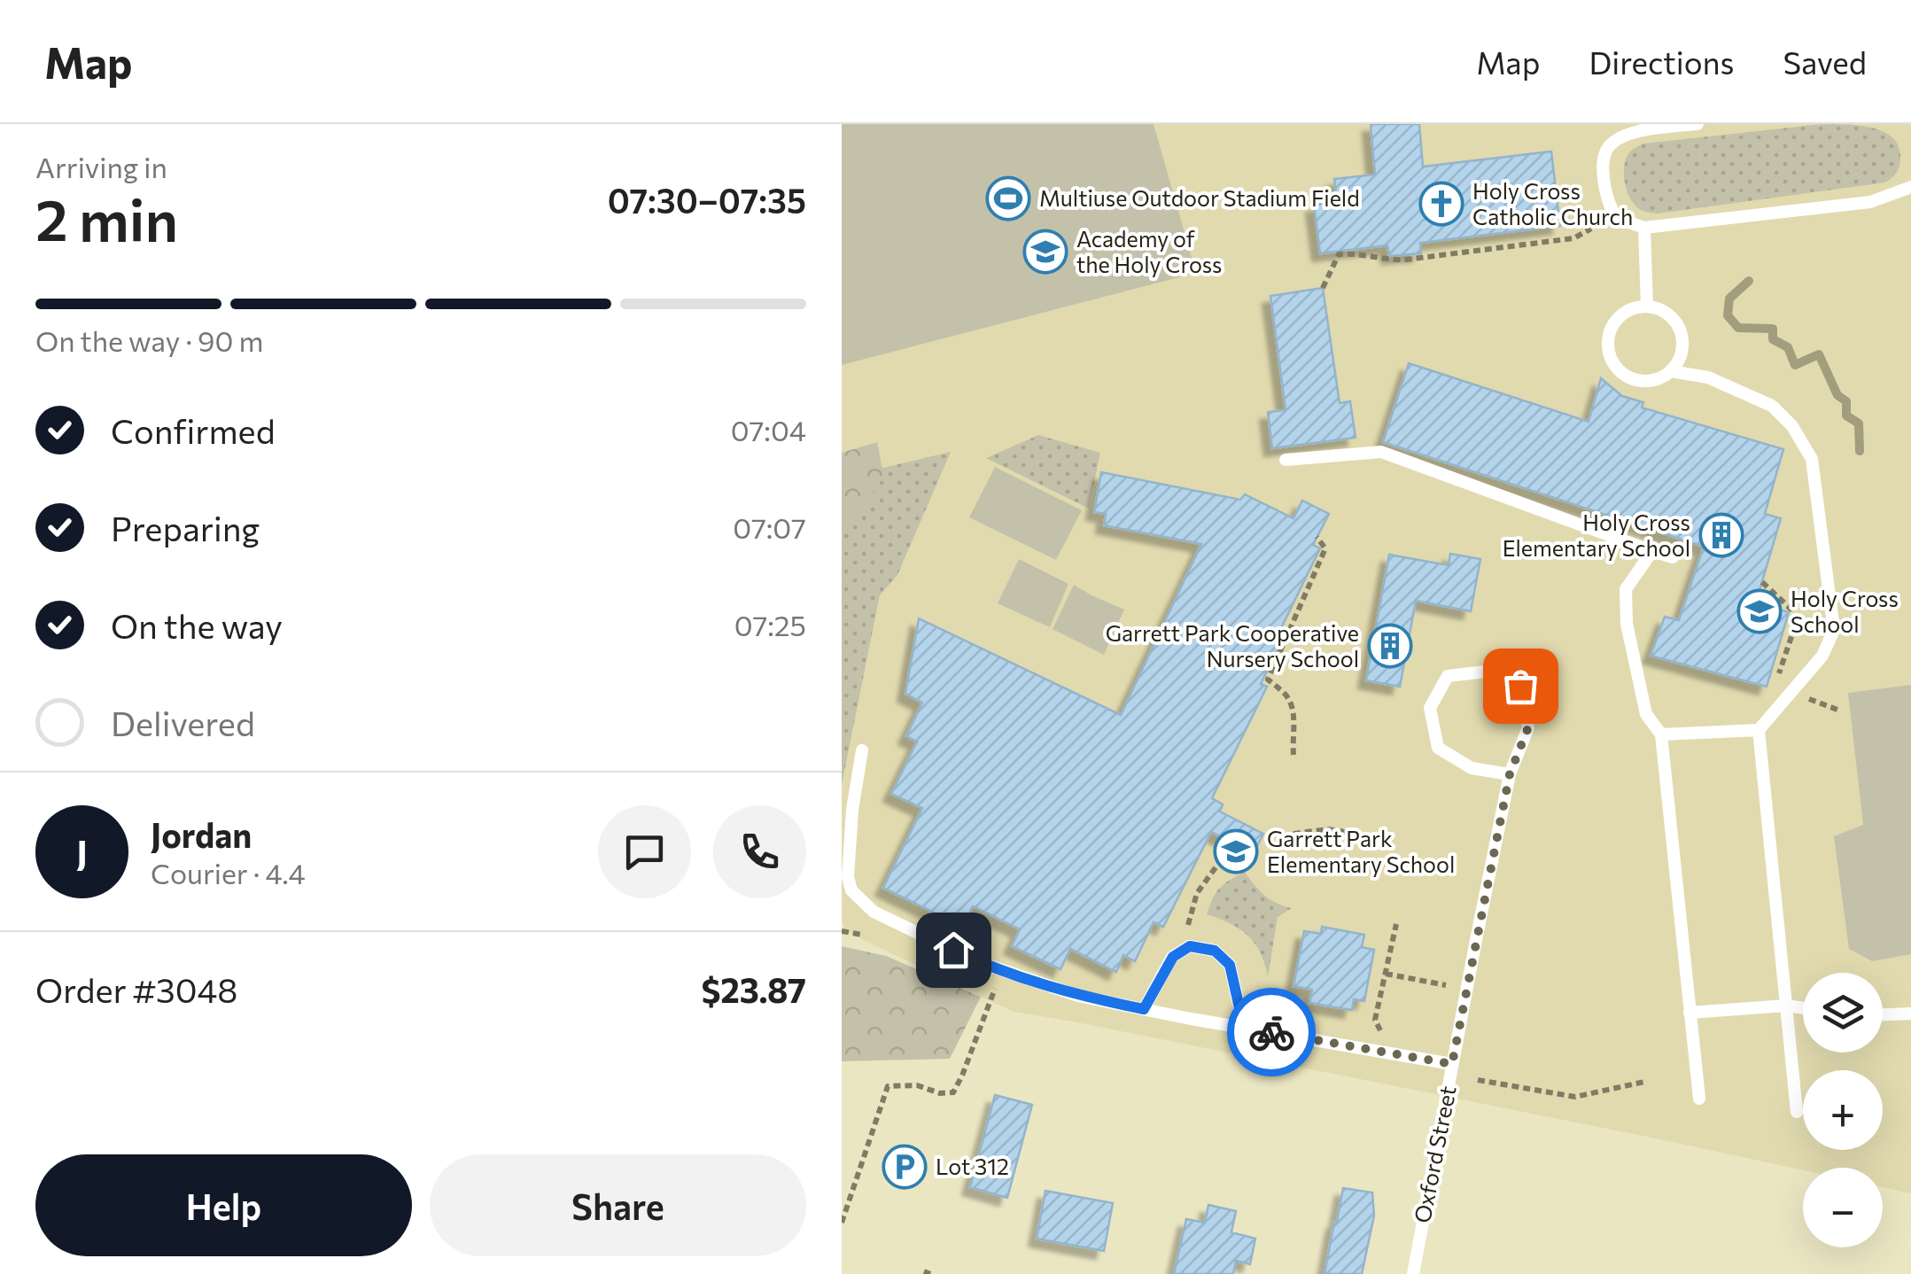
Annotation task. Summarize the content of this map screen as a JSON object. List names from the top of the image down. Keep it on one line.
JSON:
{"streets":{"lane":["Oxford Street"]},"places":{"sports":["Multiuse Outdoor Stadium Field"],"church":["Holy Cross Catholic Church"],"school or university":["Academy of the Holy Cross","Holy Cross School","Garrett Park Elementary School"],"building":["Holy Cross Elementary School","Garrett Park Cooperative Nursery School"],"parking":["Lot 312"]},"page":{"header":"Map","nav":["Map","Directions","Saved"],"heading":["2 min","Arriving in","07:30–07:35"],"panel":["Jordan","Courier · 4.4","Order #3048","$23.87"],"bar":"On the way · 90 m","list":[["Confirmed","07:04"],["Preparing","07:07"],["On the way","07:25"],"Delivered"],"round":"J","map_buttons":["+","−"],"buttons":["Help","Share"]}}
